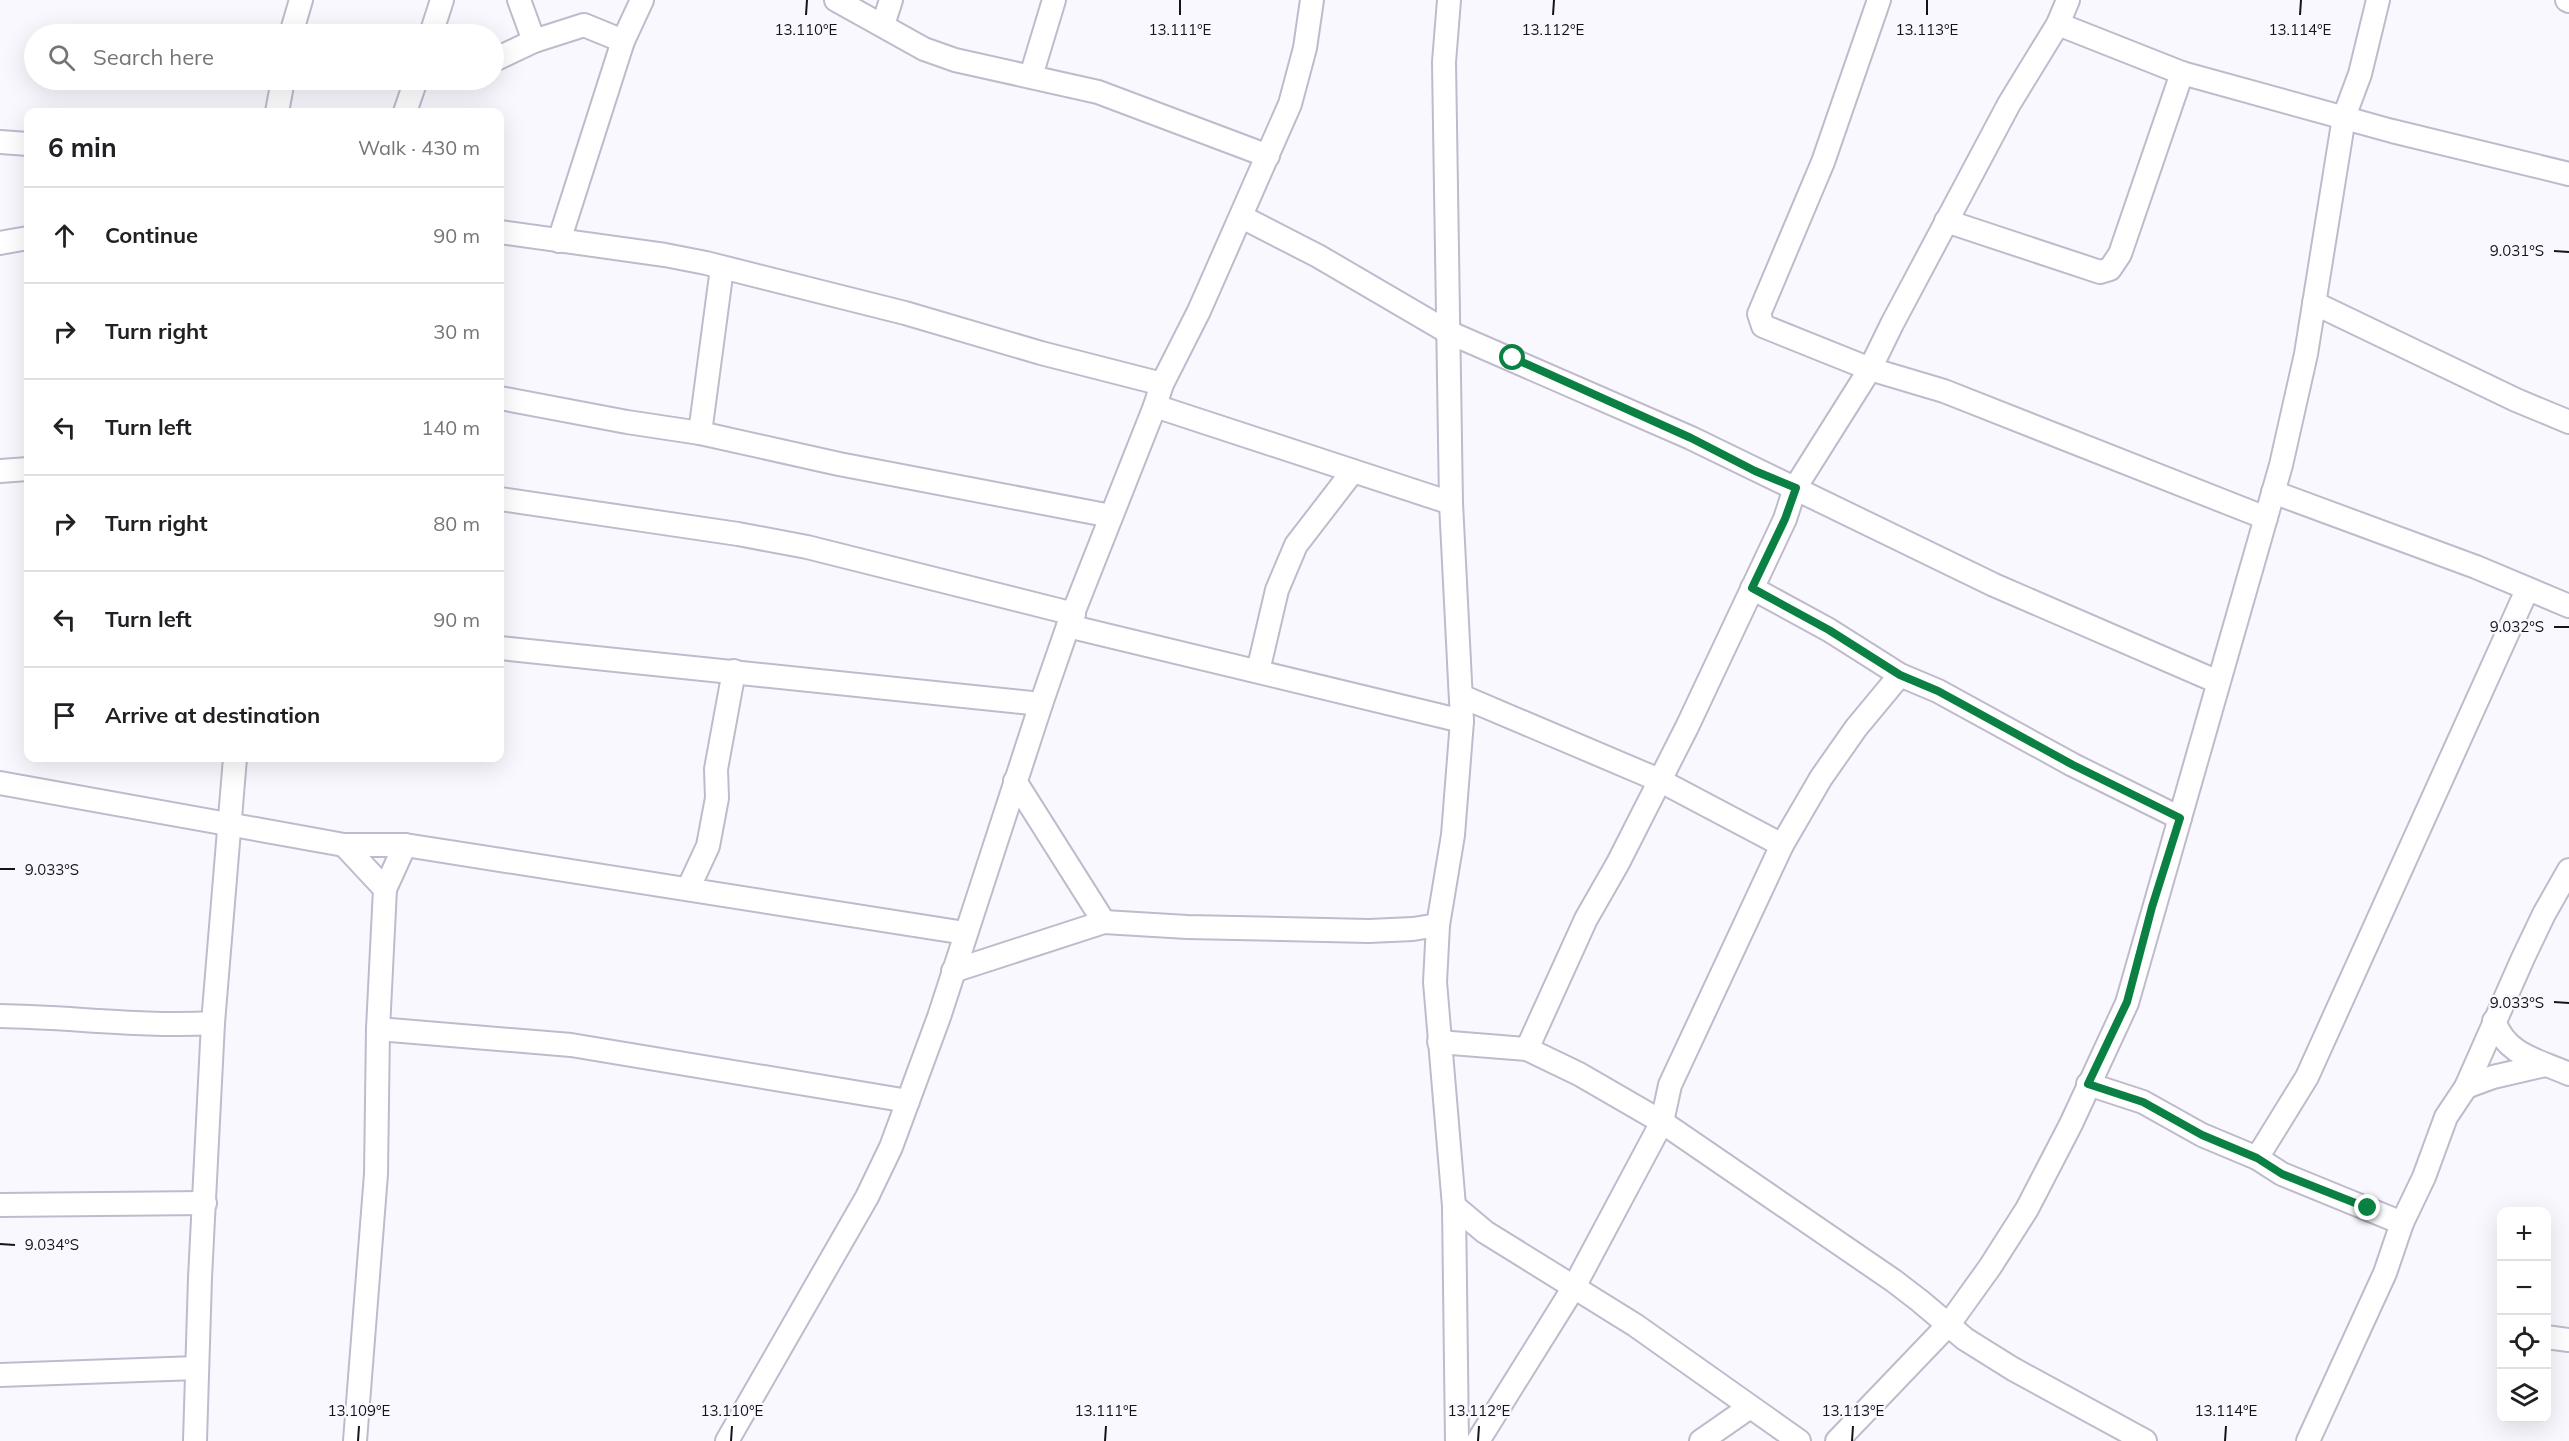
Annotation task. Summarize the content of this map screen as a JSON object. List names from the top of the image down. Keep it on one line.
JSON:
{"page":{"search":"Search here","heading":["6 min","Walk · 430 m"],"list":[["Continue","90 m"],["Turn right","30 m"],["Turn left","140 m"],["Turn right","80 m"],["Turn left","90 m"],"Arrive at destination"],"map_buttons":["+","−"]},"coordinates":["13.112°E","13.113°E","13.114°E","13.110°E","13.111°E","9.031°S","9.032°S","9.033°S","9.034°S","13.109°E"]}
